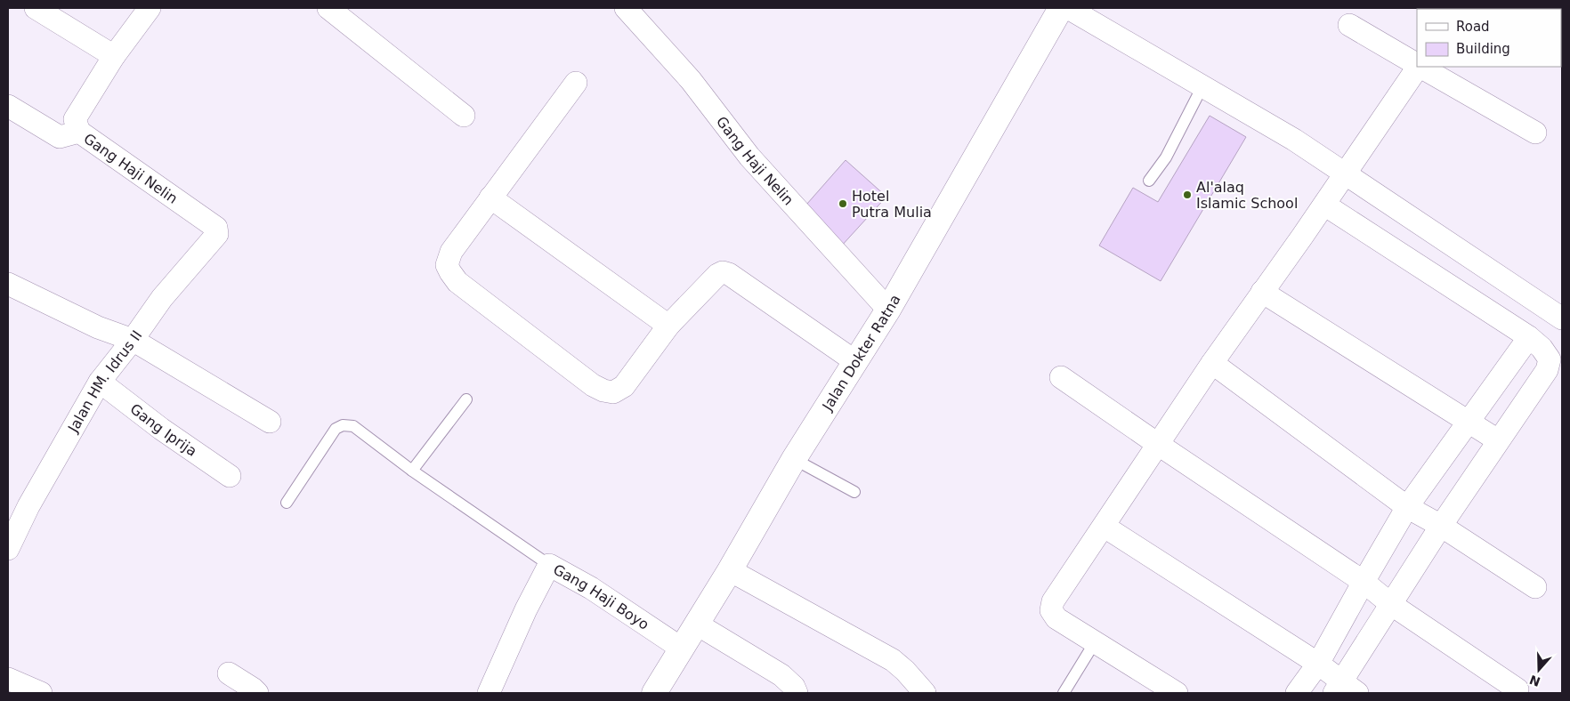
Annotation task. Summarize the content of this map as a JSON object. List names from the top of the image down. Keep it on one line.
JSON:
{"streets":{"street":["Gang Haji Nelin","Jalan Dokter Ratna","Jalan HM. Idrus II","Gang Iprija","Gang Haji Boyo"]},"crossings":[["Gang Haji Nelin","Jalan Dokter Ratna"],["Gang Haji Nelin","Jalan HM. Idrus II"],["Jalan Dokter Ratna","Gang Haji Boyo"],["Jalan HM. Idrus II","Gang Iprija"]],"places":["Al'alaq Islamic School","Hotel Putra Mulia"],"legend":["Road","Building"],"north":"bottom"}
